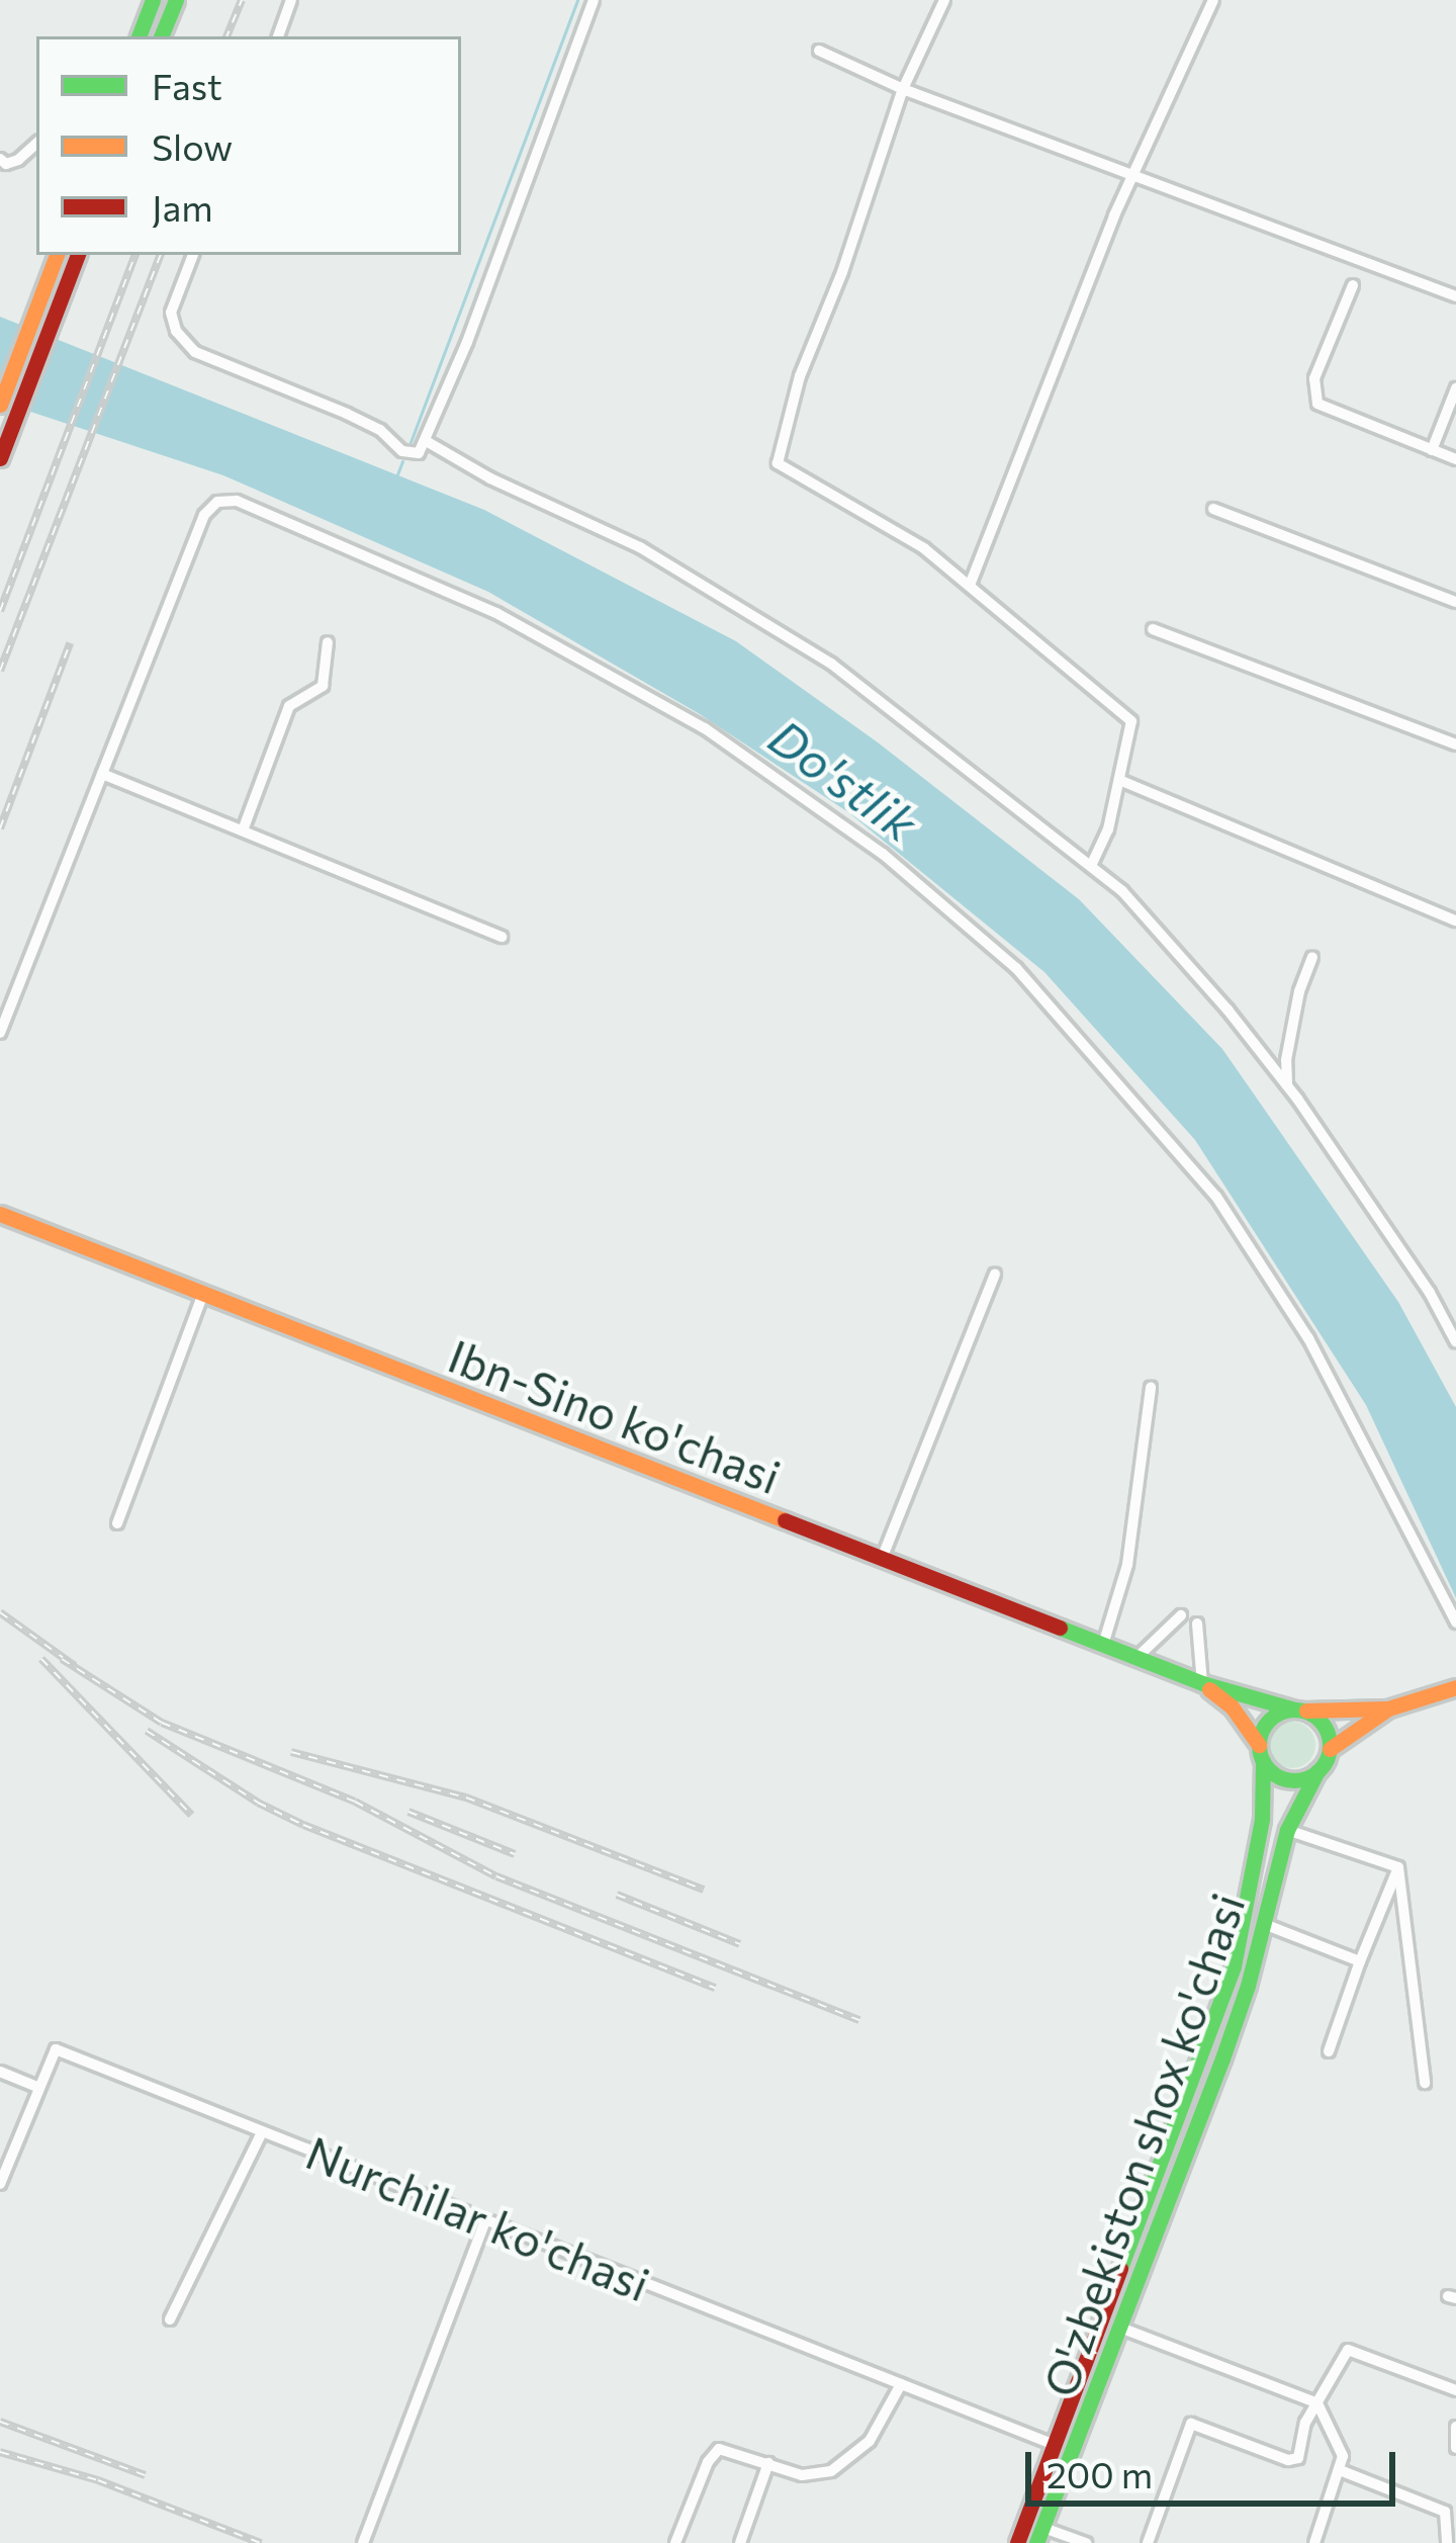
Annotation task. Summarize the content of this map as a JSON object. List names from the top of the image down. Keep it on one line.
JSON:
{"streets":{"main road":["Ibn-Sino ko'chasi","O'zbekiston shox ko'chasi"],"street":["Nurchilar ko'chasi"]},"crossings":[["Ibn-Sino ko'chasi","O'zbekiston shox ko'chasi"],["O'zbekiston shox ko'chasi","Nurchilar ko'chasi"]],"water":["Do'stlik"],"legend":["Fast","Slow","Jam"],"scale_bar":"200 m"}
